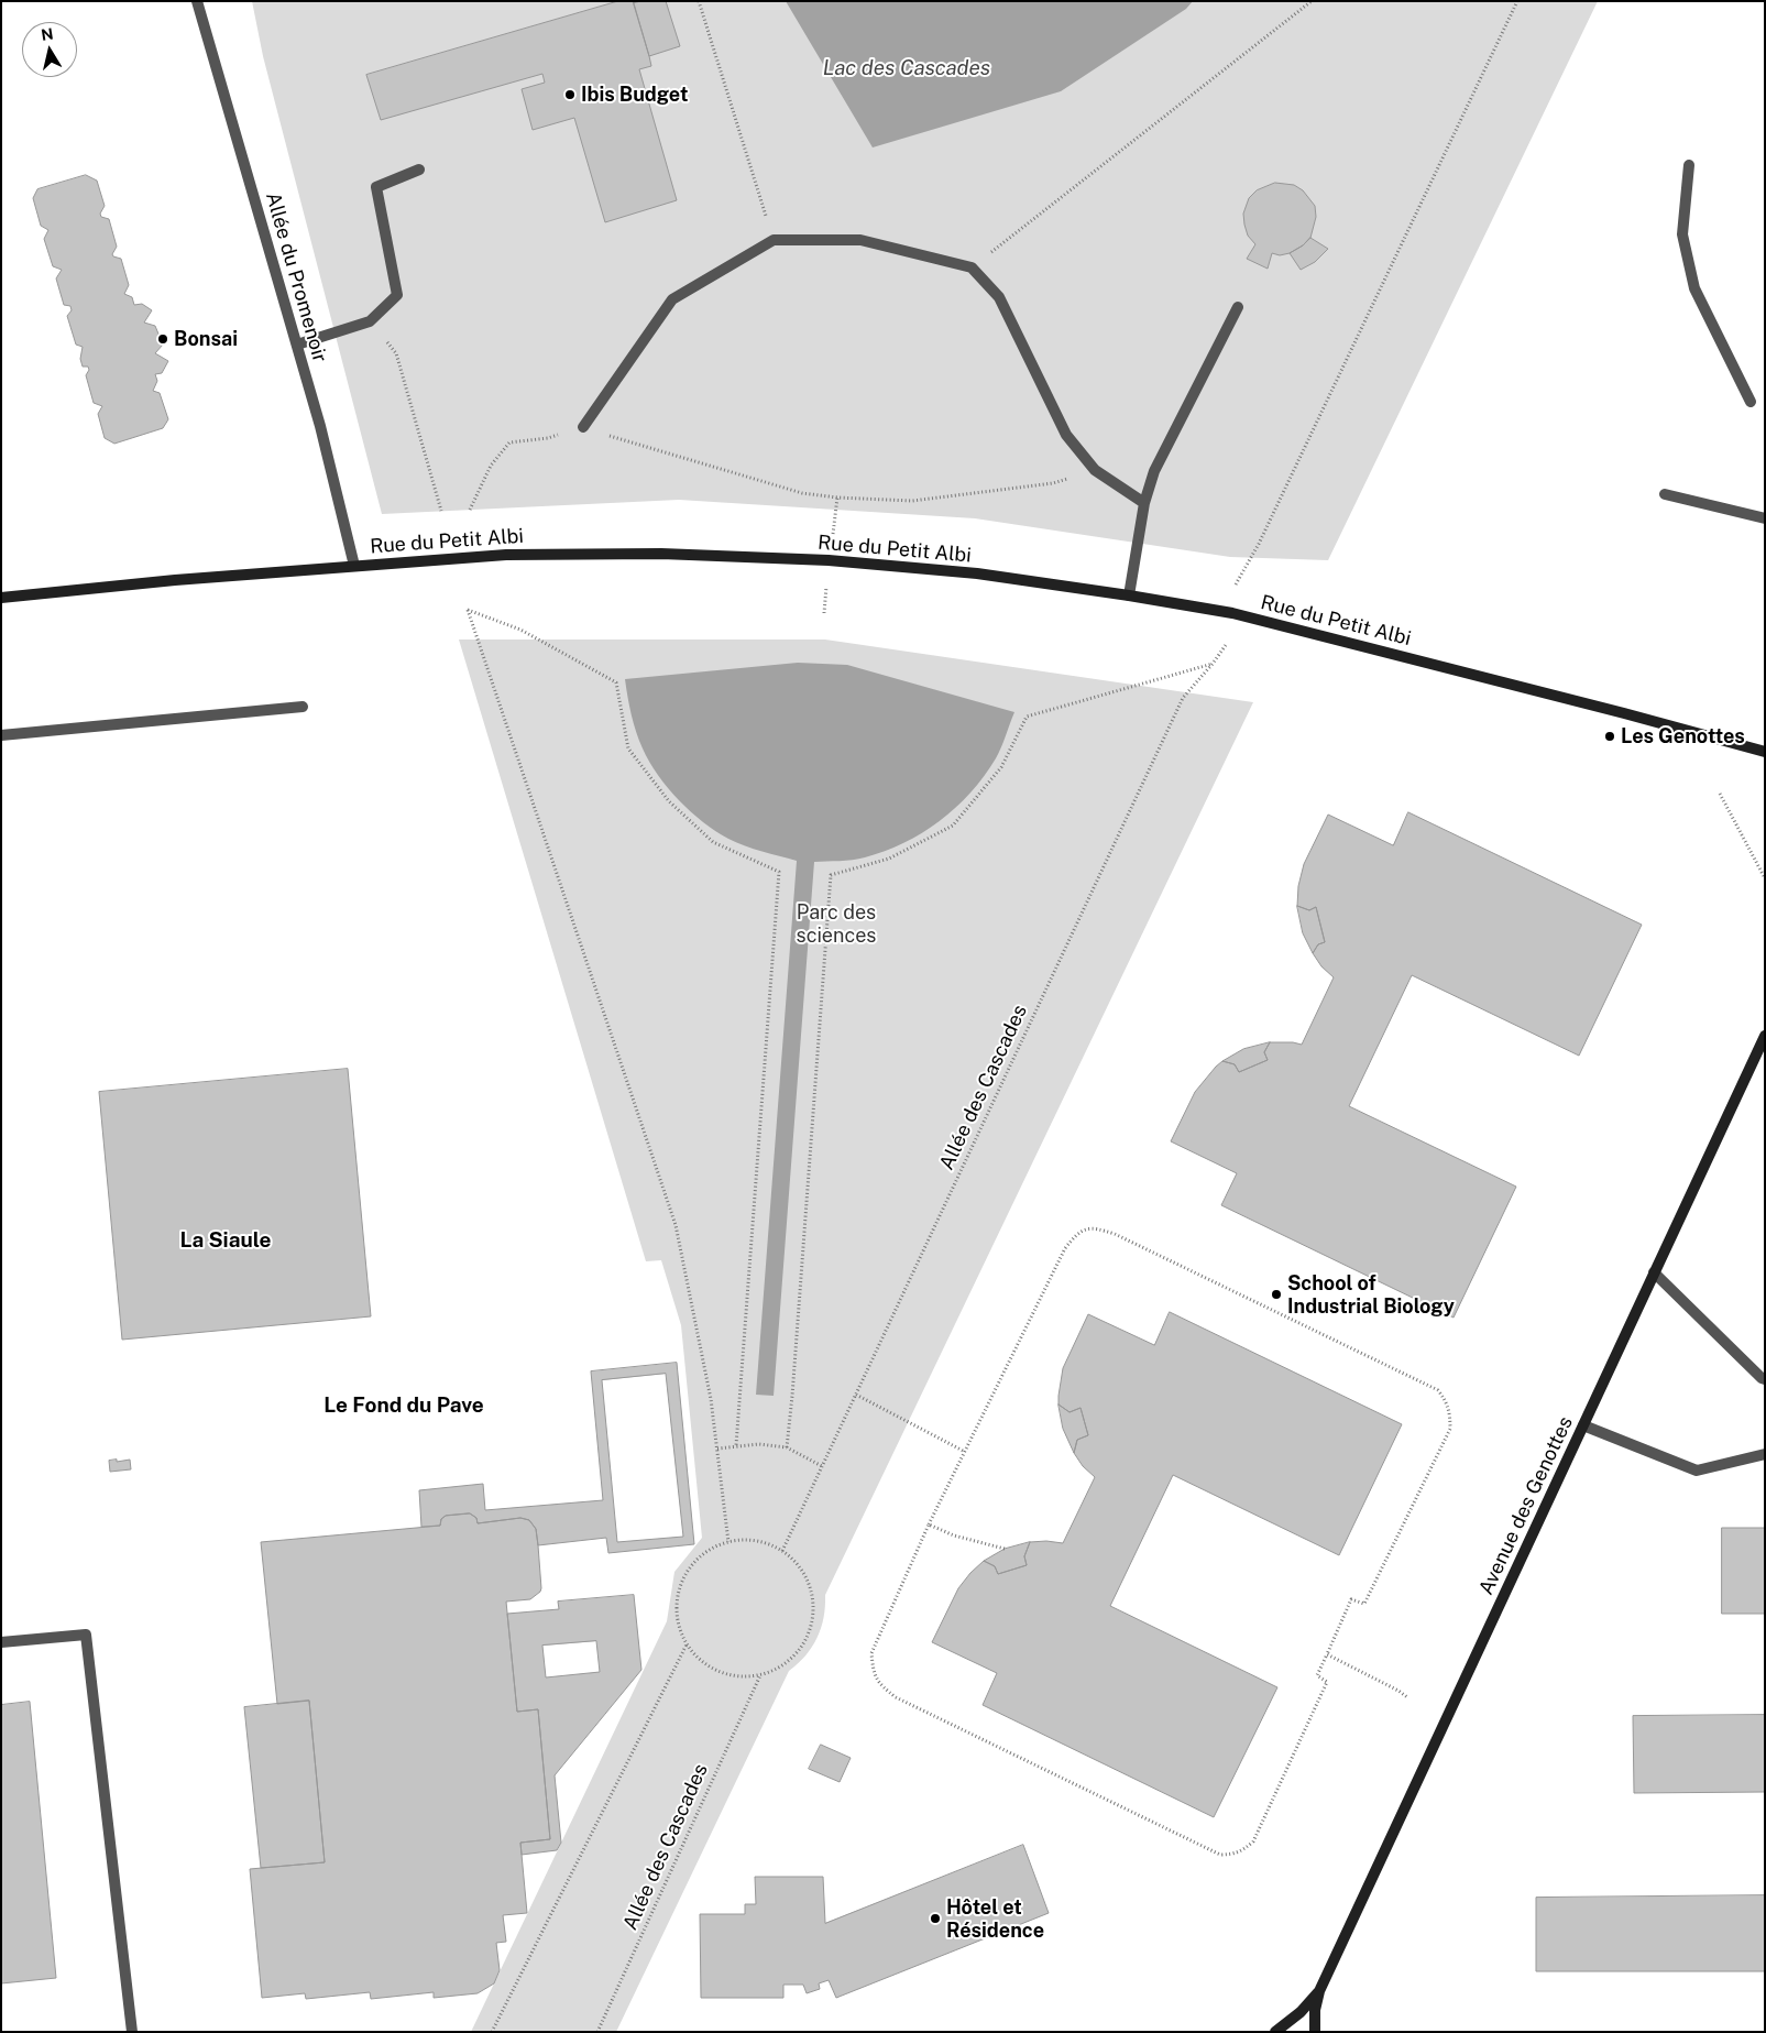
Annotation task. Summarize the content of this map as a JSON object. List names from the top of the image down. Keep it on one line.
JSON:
{"streets":{"street":["Allée du Promenoir","Rue du Petit Albi","Avenue des Genottes"],"path":["Allée des Cascades"]},"crossings":[["Allée du Promenoir","Rue du Petit Albi"]],"districts":["La Siaule","Le Fond du Pave"],"water":["Lac des Cascades"],"parks":["Parc des sciences"],"places":["Ibis Budget","Bonsai","Les Genottes","School of Industrial Biology","Hôtel et Résidence"],"north":"top"}
